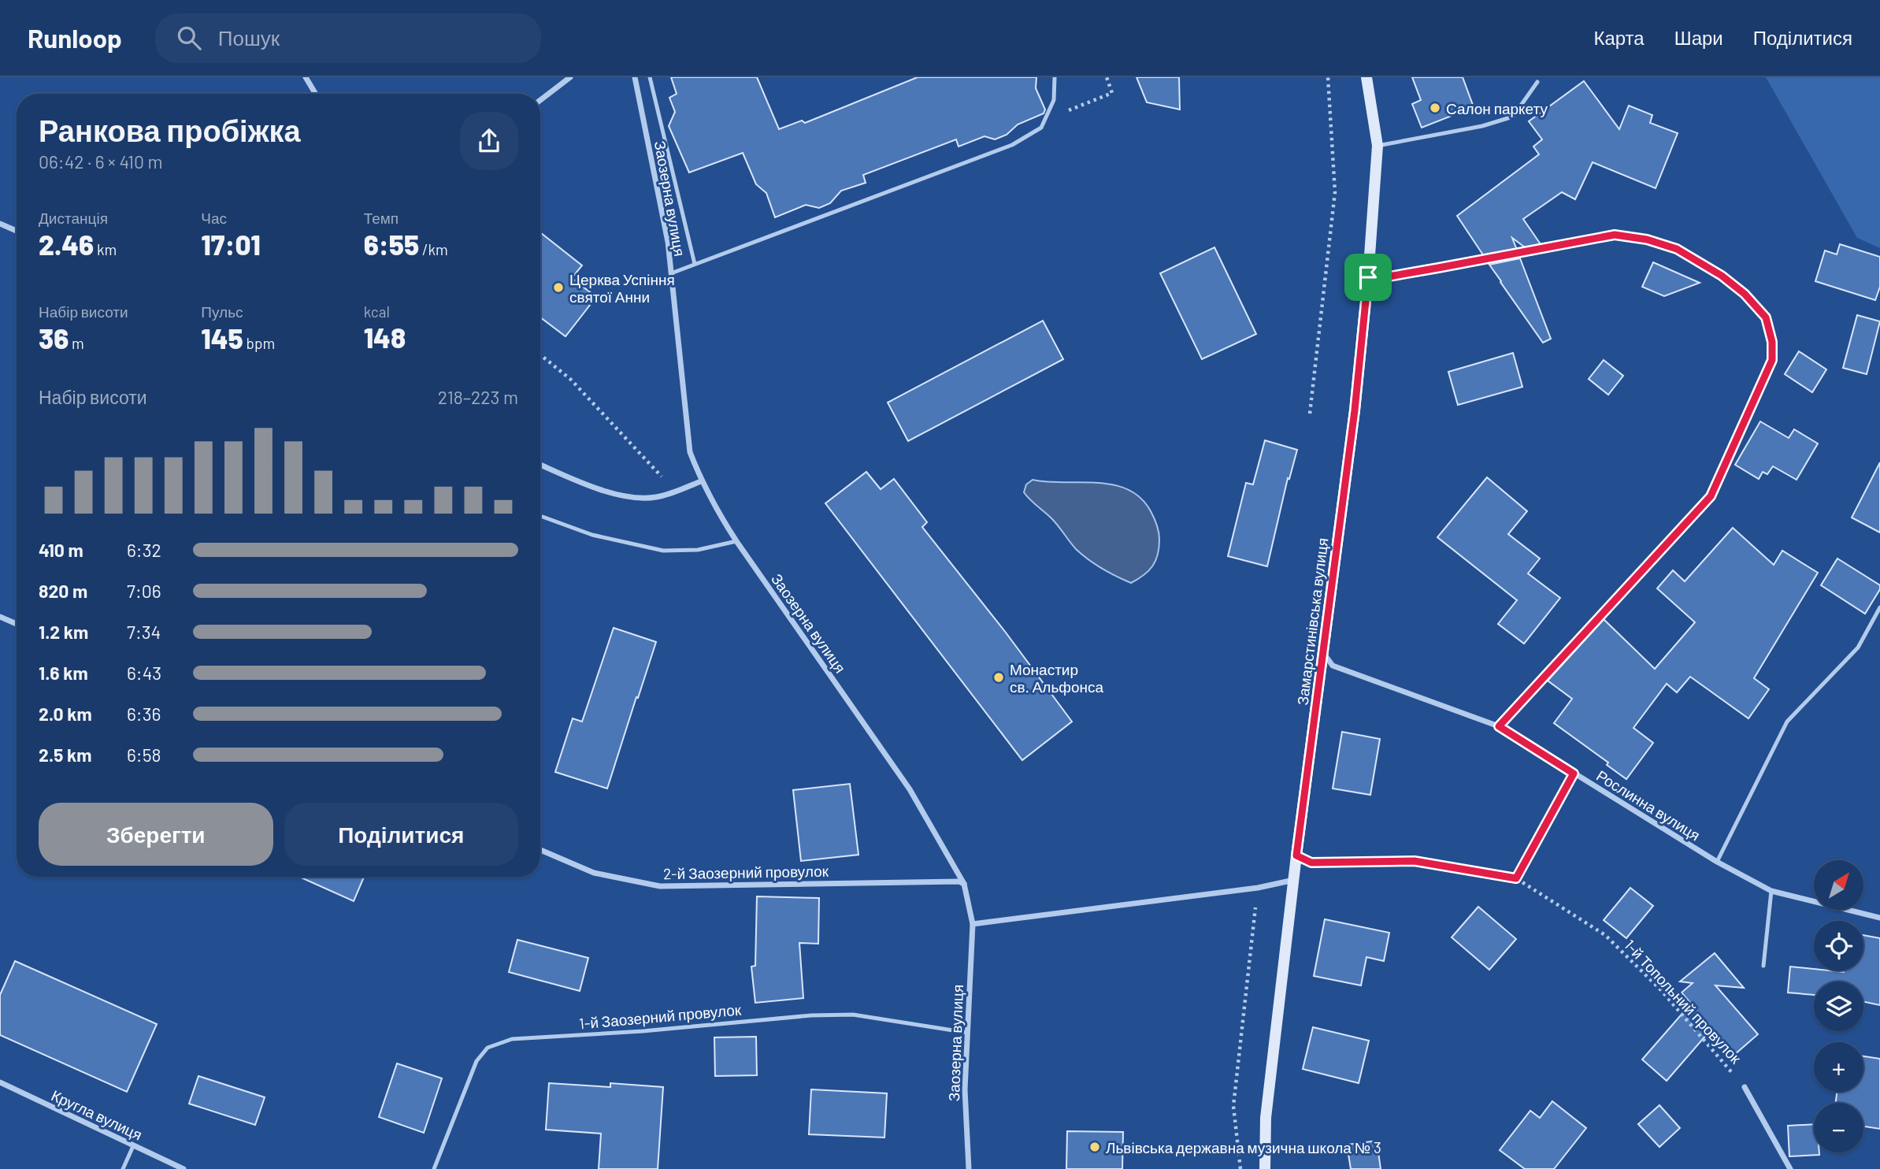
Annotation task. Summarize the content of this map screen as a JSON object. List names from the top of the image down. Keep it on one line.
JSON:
{"streets":{"main road":["Замарстинівська вулиця"],"street":["Заозерна вулиця","Рослинна вулиця","2-й Заозерний провулок","Кругла вулиця"],"lane":["1-й Заозерний провулок"],"path":["1-й Топольний провулок"]},"crossings":[["Заозерна вулиця","2-й Заозерний провулок"],["Заозерна вулиця","1-й Заозерний провулок"],["Замарстинівська вулиця","Рослинна вулиця"],["Замарстинівська вулиця","1-й Топольний провулок"]],"places":["Салон паркету","Церква Успіння святої Анни","Монастир св. Альфонса","Львівська державна музична школа № 3"],"north":"top right","page":{"header":"Runloop","search":"Пошук","nav":["Карта","Шари","Поділитися"],"heading":["Ранкова пробіжка","06:42 · 6 × 410 m"],"stats":[["Дистанція","2.46 km"],["Час","17:01"],["Темп","6:55 /km"],["Набір висоти","36 m"],["Пульс","145 bpm"],["kcal","148"]],"chart":["Набір висоти","218–223 m"],"list":[{"name":"410 m","note":"6:32"},{"name":"820 m","note":"7:06"},{"name":"1.2 km","note":"7:34"},{"name":"1.6 km","note":"6:43"},{"name":"2.0 km","note":"6:36"},{"name":"2.5 km","note":"6:58"}],"buttons":["Зберегти","Поділитися"],"map_buttons":["+","−"]}}
